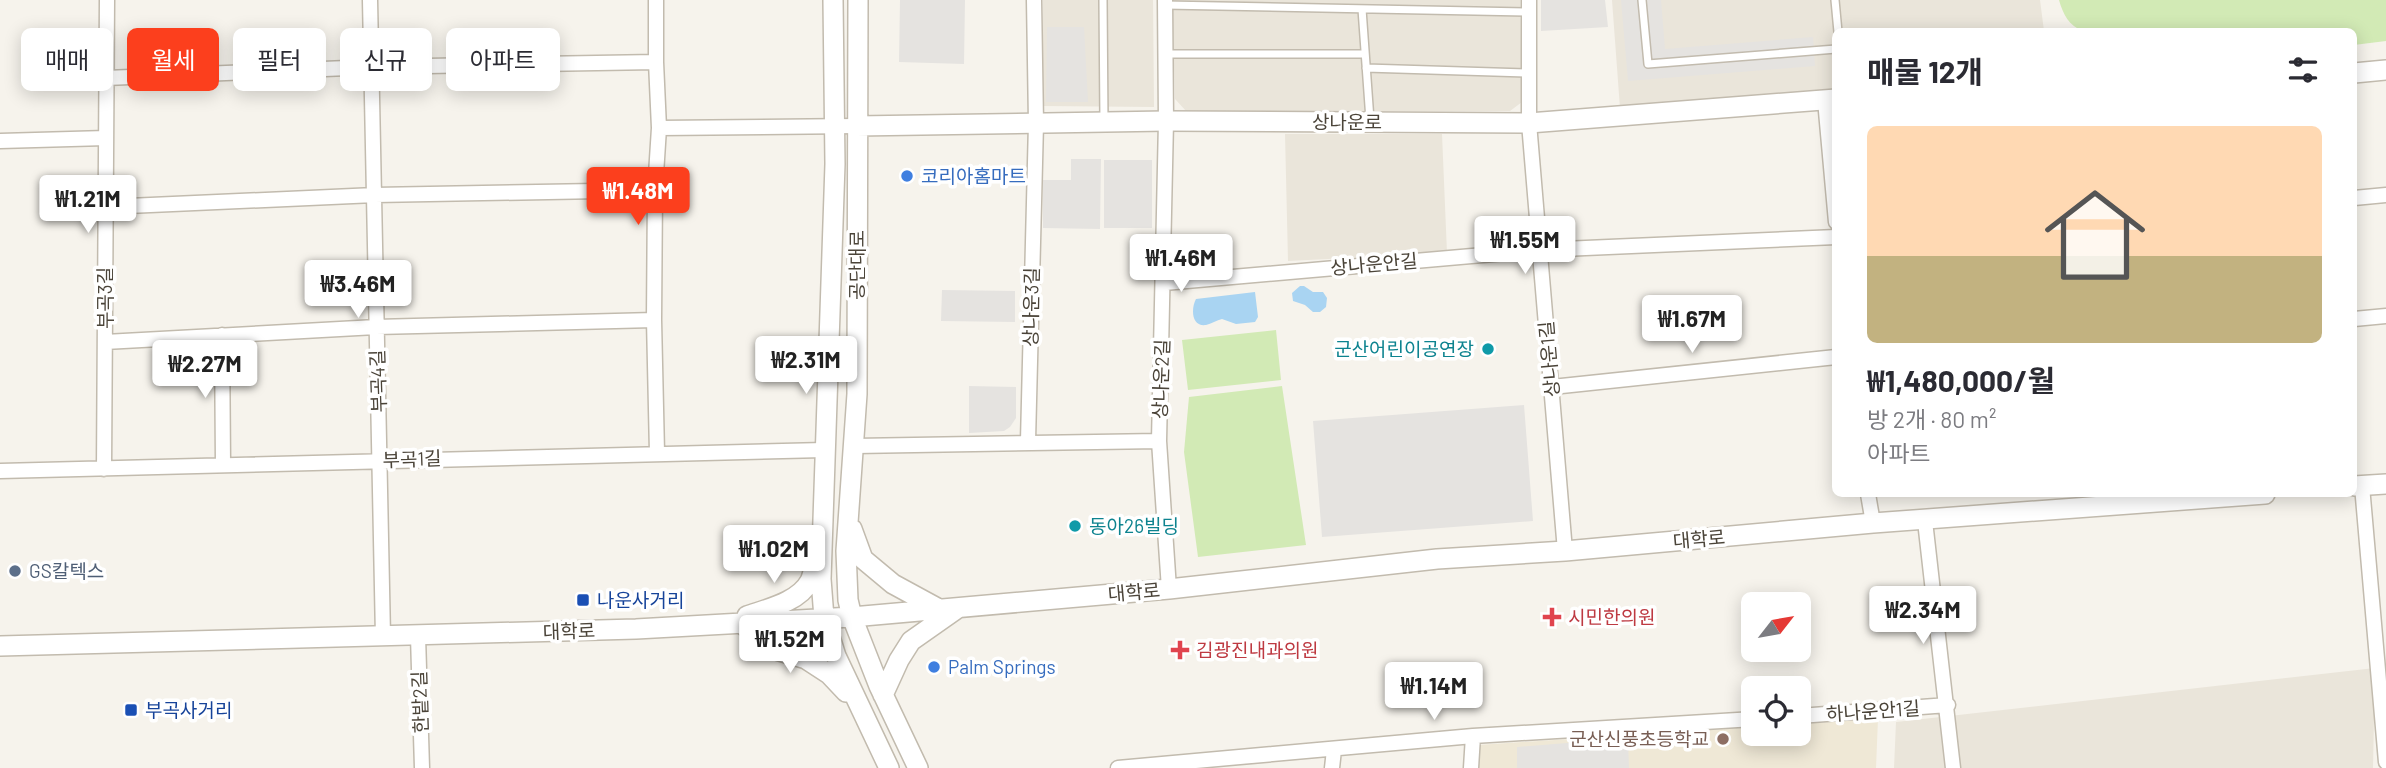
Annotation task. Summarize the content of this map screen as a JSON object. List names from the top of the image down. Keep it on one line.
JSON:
{"streets":{"street":["상나운로","상나운안길","공단대로","부곡3길","상나운3길","상나운1길","상나운2길","부곡4길","부곡1길","대학로","한밭2길","하나운안1길"]},"crossings":[["상나운로","공단대로"],["상나운로","상나운3길"],["상나운로","상나운1길"],["상나운로","상나운2길"],["상나운안길","상나운1길"],["상나운안길","상나운2길"],["공단대로","부곡1길"],["공단대로","대학로"],["부곡3길","부곡1길"],["상나운1길","대학로"],["상나운2길","대학로"],["부곡4길","부곡1길"],["부곡4길","대학로"],["대학로","한밭2길"]],"places":{"other":["코리아홈마트","군산어린이공연장","동아26빌딩","GS칼텍스","Palm Springs","군산신풍초등학교"],"transit":["나운사거리","부곡사거리"],"health":["시민한의원","김광진내과의원"]},"north":"top right","page":{"chip":["매매","월세","필터","신규","아파트"],"heading":"매물 12개","list":[{"name":"₩1,480,000/월","note":"방 2개 · 80 m² · 아파트"}],"price":["₩1.48M","₩1.21M","₩1.55M","₩1.46M","₩3.46M","₩1.67M","₩2.31M","₩2.27M","₩1.02M","₩2.34M","₩1.52M","₩1.14M"]}}
